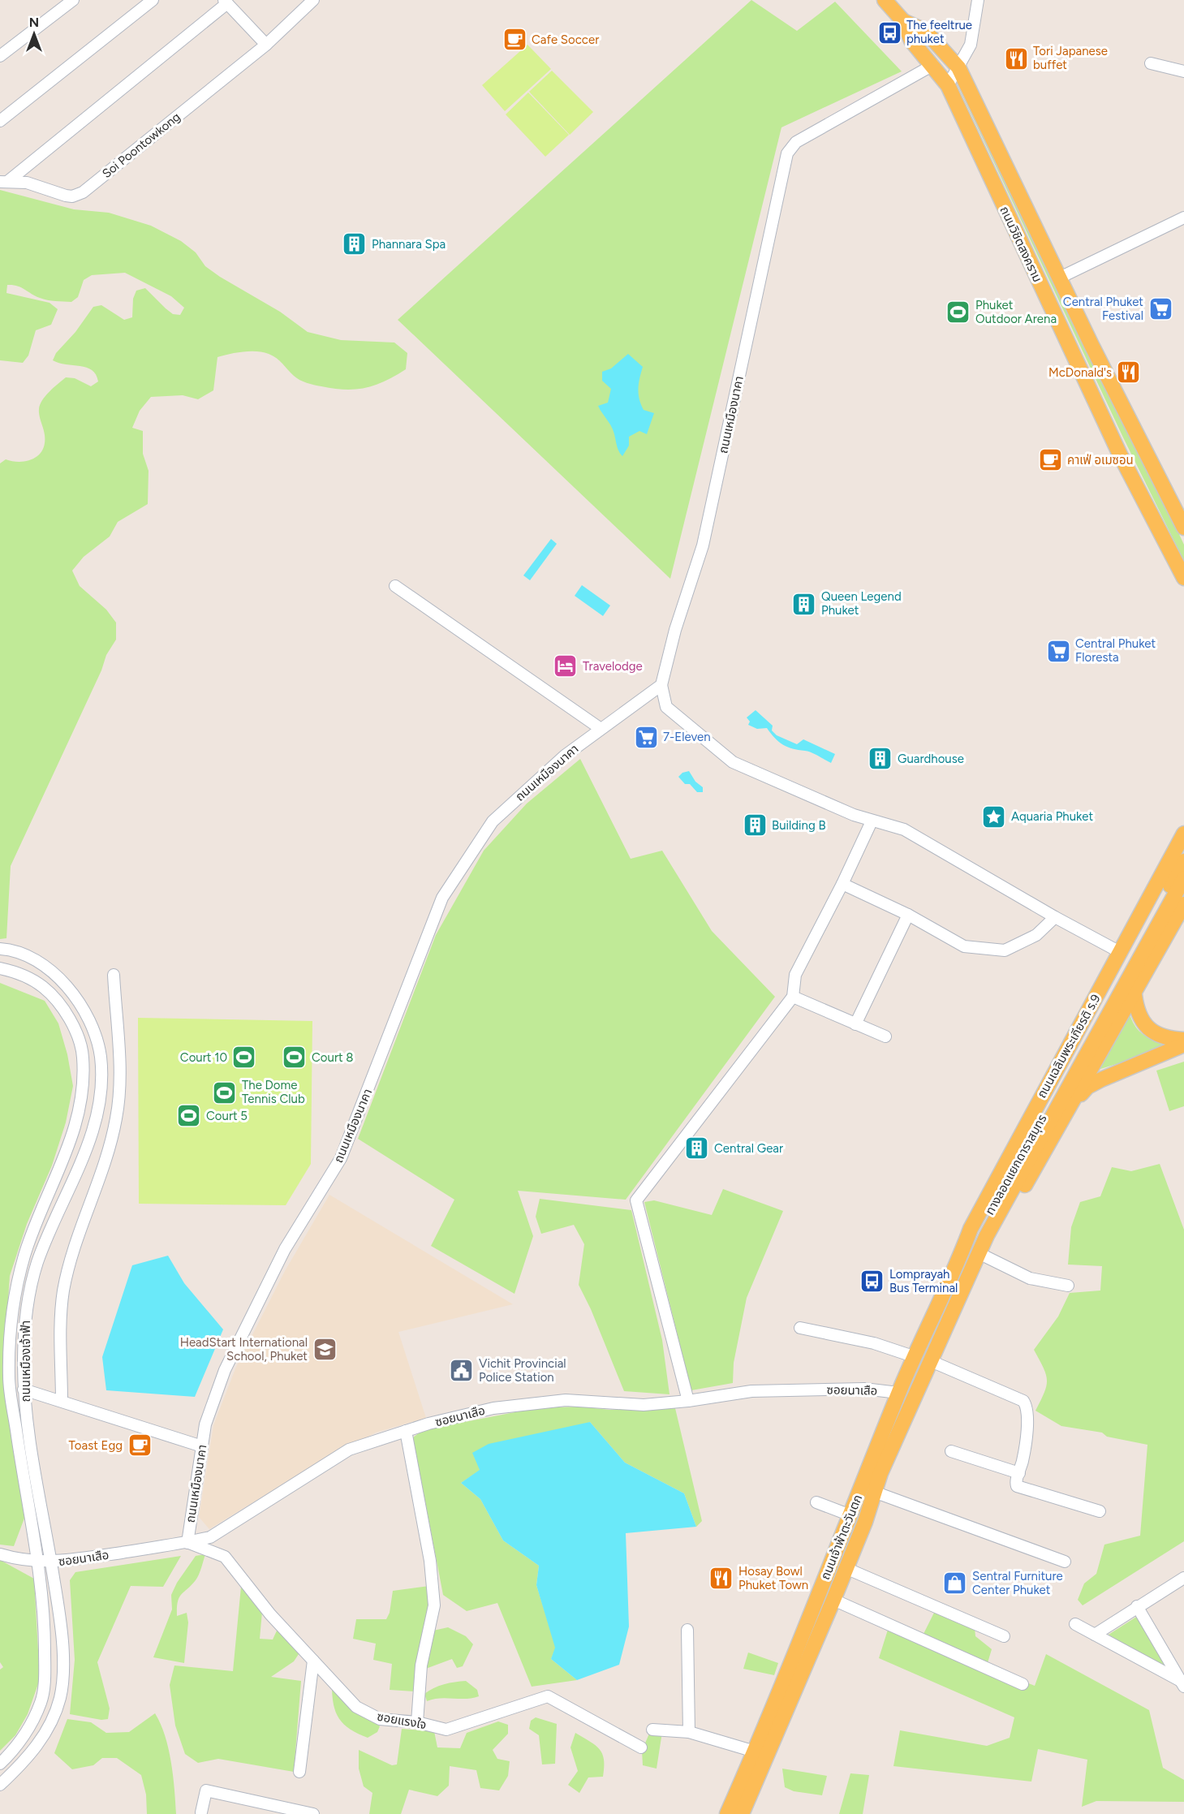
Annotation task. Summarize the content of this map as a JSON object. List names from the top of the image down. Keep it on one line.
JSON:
{"streets":{"main road":["ถนนวิชิตสงคราม","ถนนเฉลิมพระเกียรติ ร.9","ทางลอดแยกดาราสมุทร","ถนนเจ้าฟ้าตะวันตก"],"street":["Soi Poontowkong","ถนนเหมืองนาคา","ถนนเหมืองเจ้าฟ้า","ซอยนาเสือ","ซอยแรงใจ"]},"crossings":[["ถนนวิชิตสงคราม","ถนนเหมืองนาคา"],["ถนนเหมืองนาคา","ซอยนาเสือ"],["ถนนเหมืองนาคา","ซอยแรงใจ"],["ถนนเฉลิมพระเกียรติ ร.9","ทางลอดแยกดาราสมุทร"],["ถนนเฉลิมพระเกียรติ ร.9","ถนนเจ้าฟ้าตะวันตก"],["ทางลอดแยกดาราสมุทร","ถนนเจ้าฟ้าตะวันตก"],["ถนนเหมืองเจ้าฟ้า","ซอยนาเสือ"],["ซอยนาเสือ","ถนนเจ้าฟ้าตะวันตก"],["ซอยนาเสือ","ซอยแรงใจ"]],"places":{"bus stop":["The feeltrue phuket","Lomprayah Bus Terminal"],"cafe":["Cafe Soccer","คาเฟ่ อเมซอน","Toast Egg"],"restaurant":["Tori Japanese buffet","McDonald's","Hosay Bowl Phuket Town"],"building":["Phannara Spa","Queen Legend Phuket","Guardhouse","Building B","Central Gear"],"supermarket":["Central Phuket Festival","Central Phuket Floresta","7-Eleven"],"sports":["Phuket Outdoor Arena","Court 10","Court 8","The Dome Tennis Club","Court 5"],"hotel":["Travelodge"],"place":["Aquaria Phuket"],"school or university":["HeadStart International School, Phuket"],"public building":["Vichit Provincial Police Station"],"shop":["Sentral Furniture Center Phuket"]},"north":"top"}
